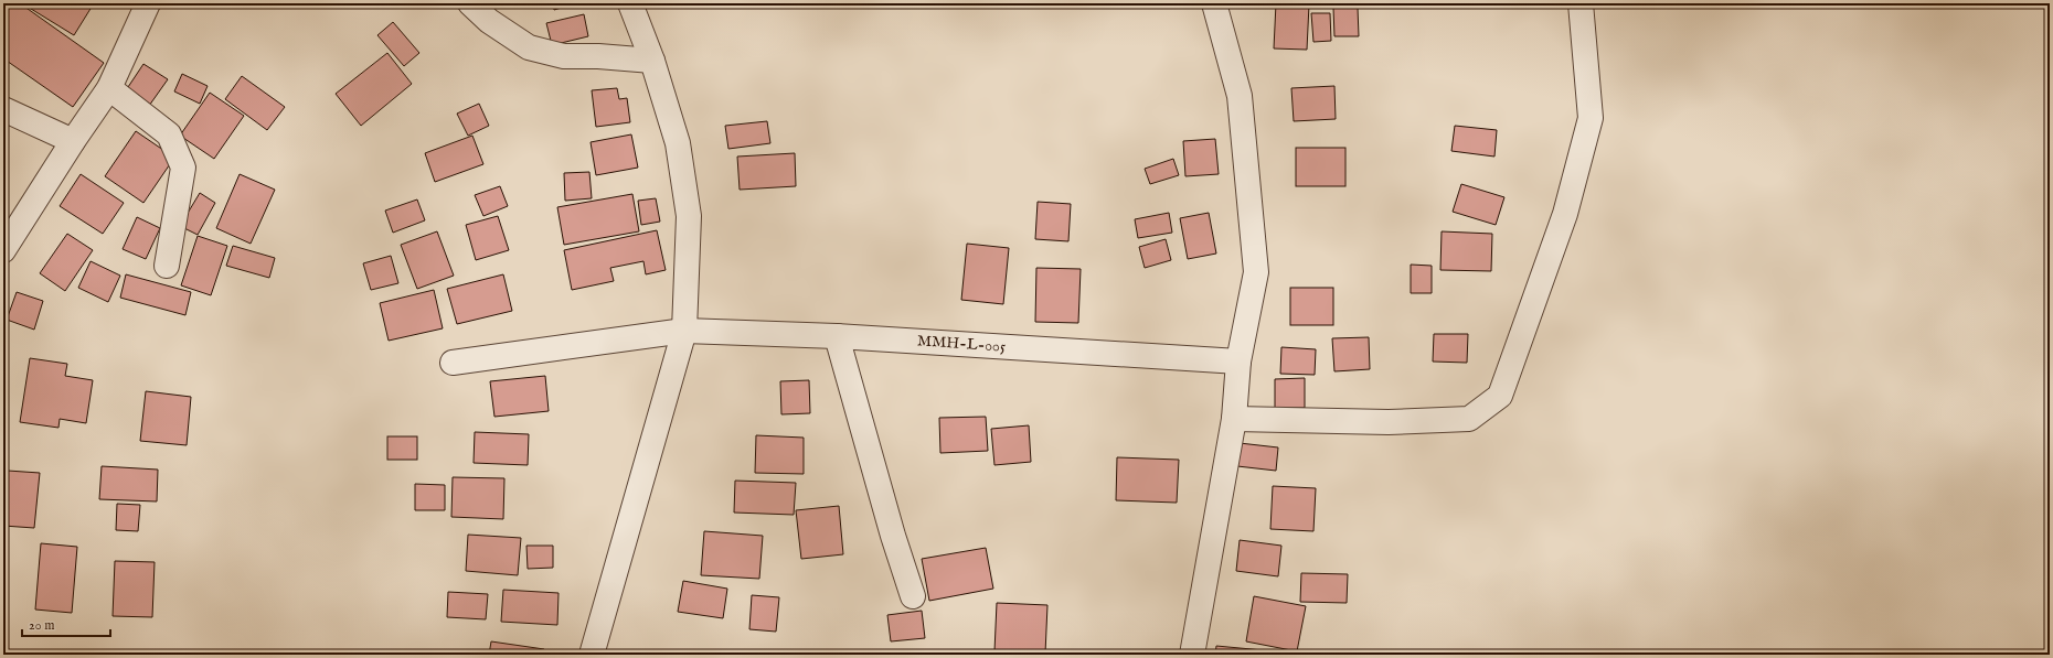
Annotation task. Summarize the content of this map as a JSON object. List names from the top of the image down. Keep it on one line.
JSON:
{"streets":{"street":["MMH-L-005"]},"scale_bar":"20 m"}
